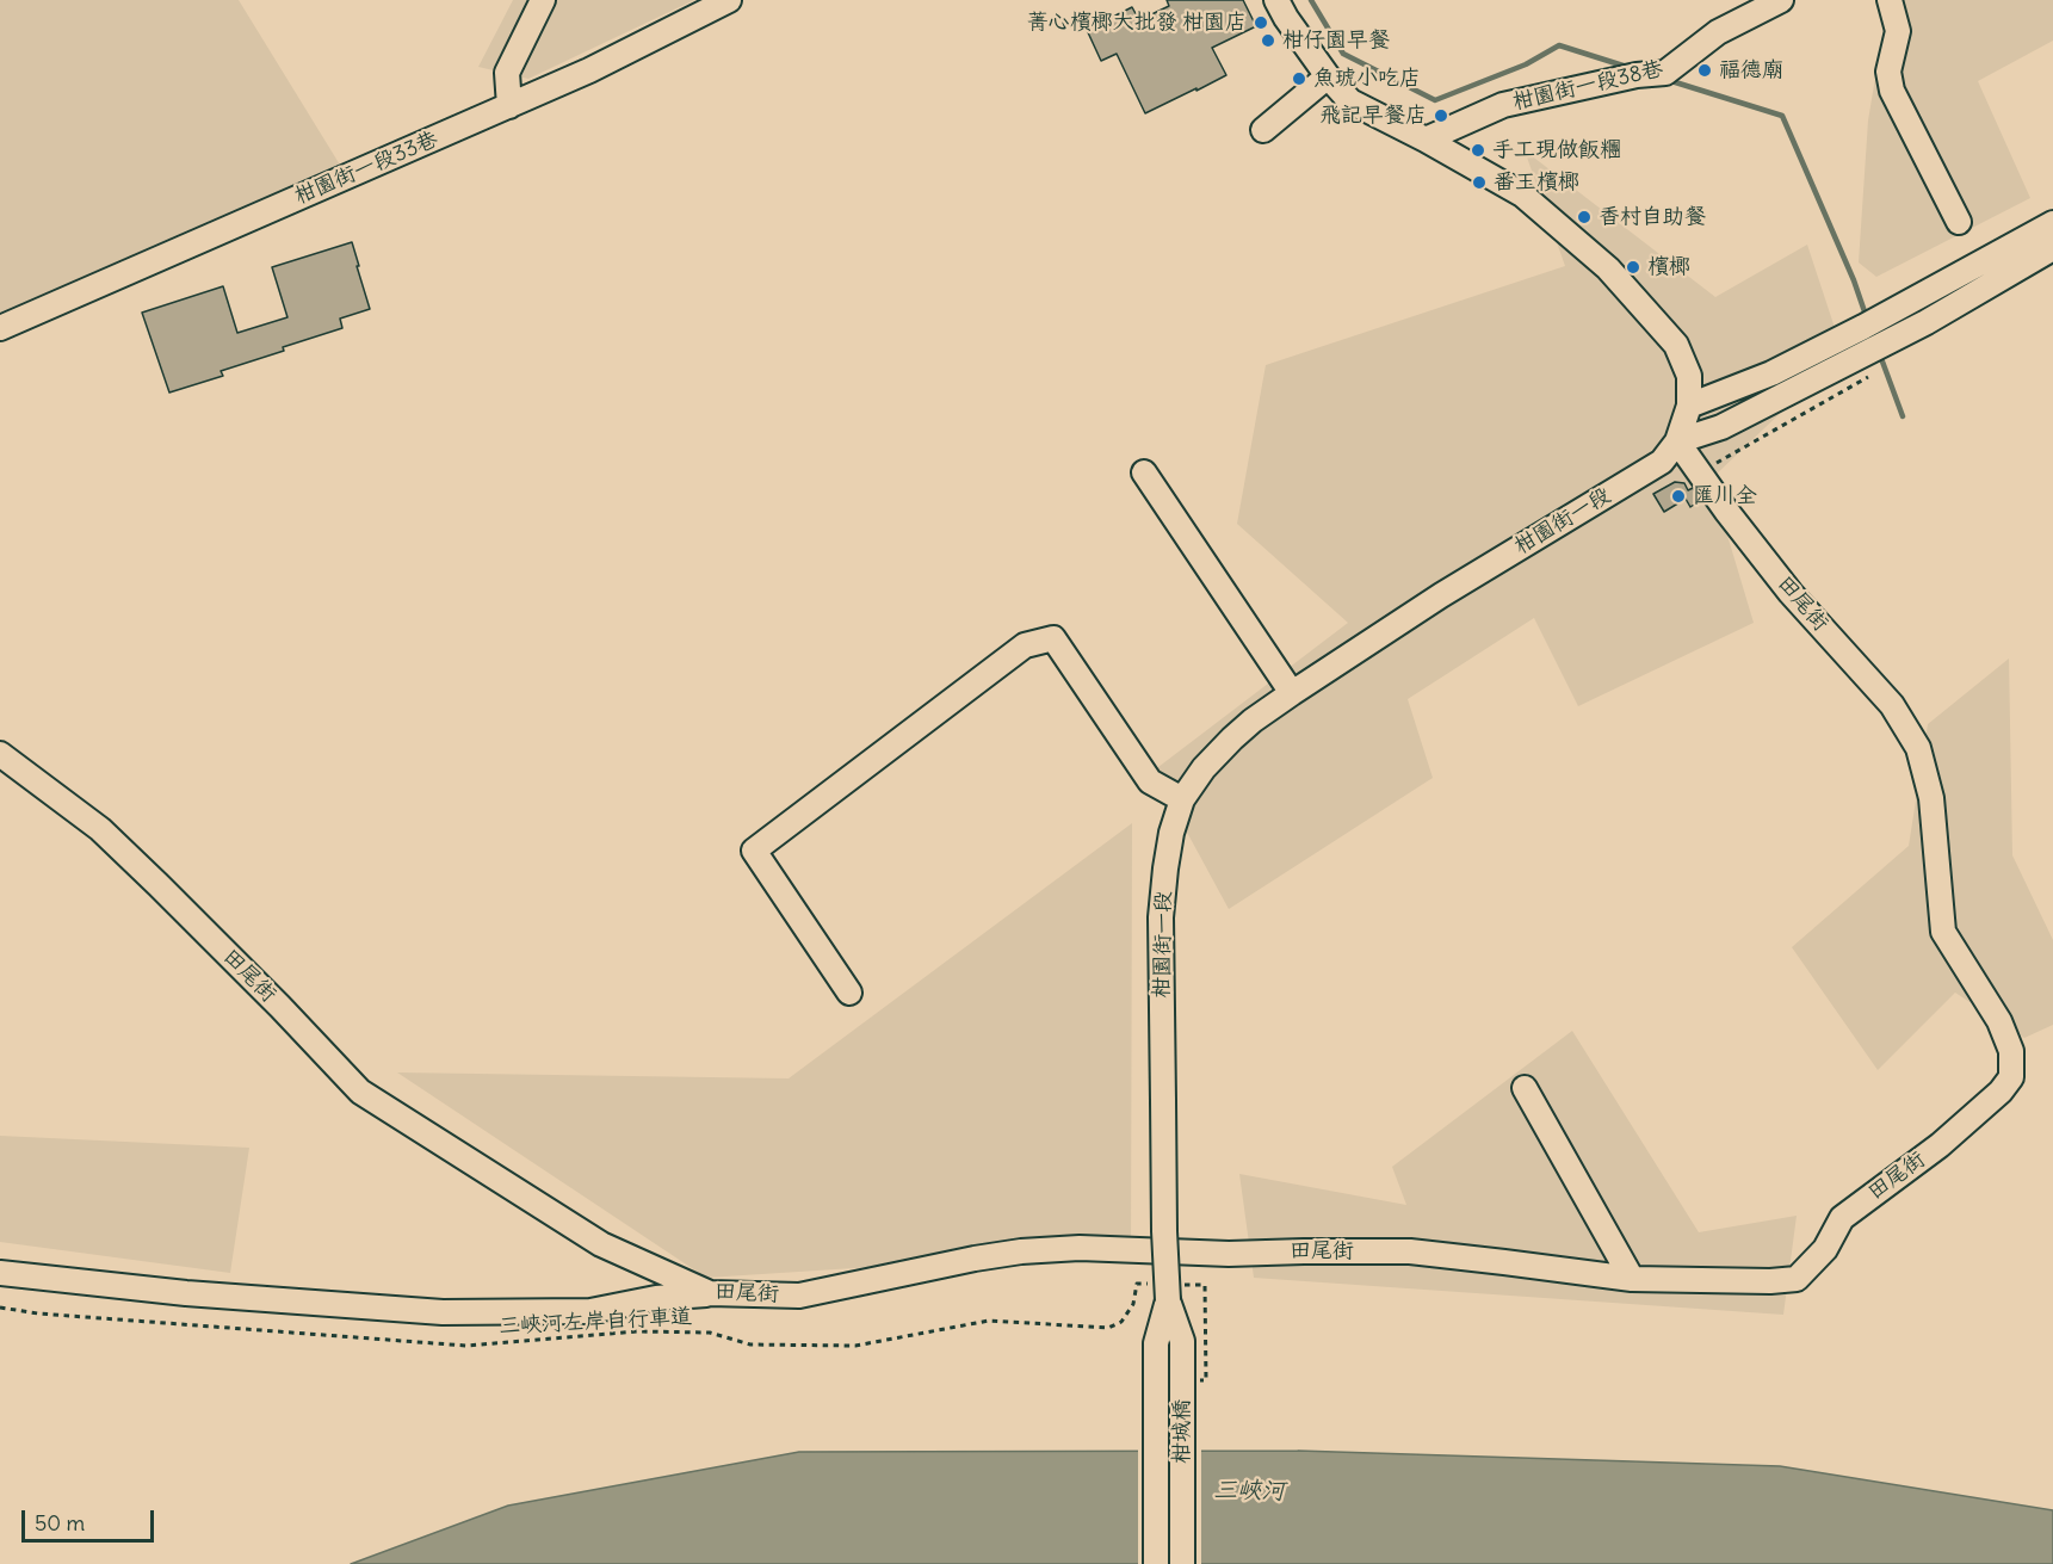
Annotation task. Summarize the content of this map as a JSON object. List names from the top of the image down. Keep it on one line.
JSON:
{"streets":{"street":["柑園街一段38巷","柑園街一段33巷","柑園街一段","田尾街","柑城橋"],"path":["三峽河左岸自行車道"]},"crossings":[["柑園街一段38巷","柑園街一段"],["柑園街一段","田尾街"],["柑園街一段","柑城橋"]],"water":["三峽河"],"places":["菁心檳榔大批發 柑園店","柑仔園早餐","福德廟","魚琥小吃店","飛記早餐店","手工現做飯糰","番王檳榔","香村自助餐","檳榔","匯川全"],"scale_bar":"50 m"}
